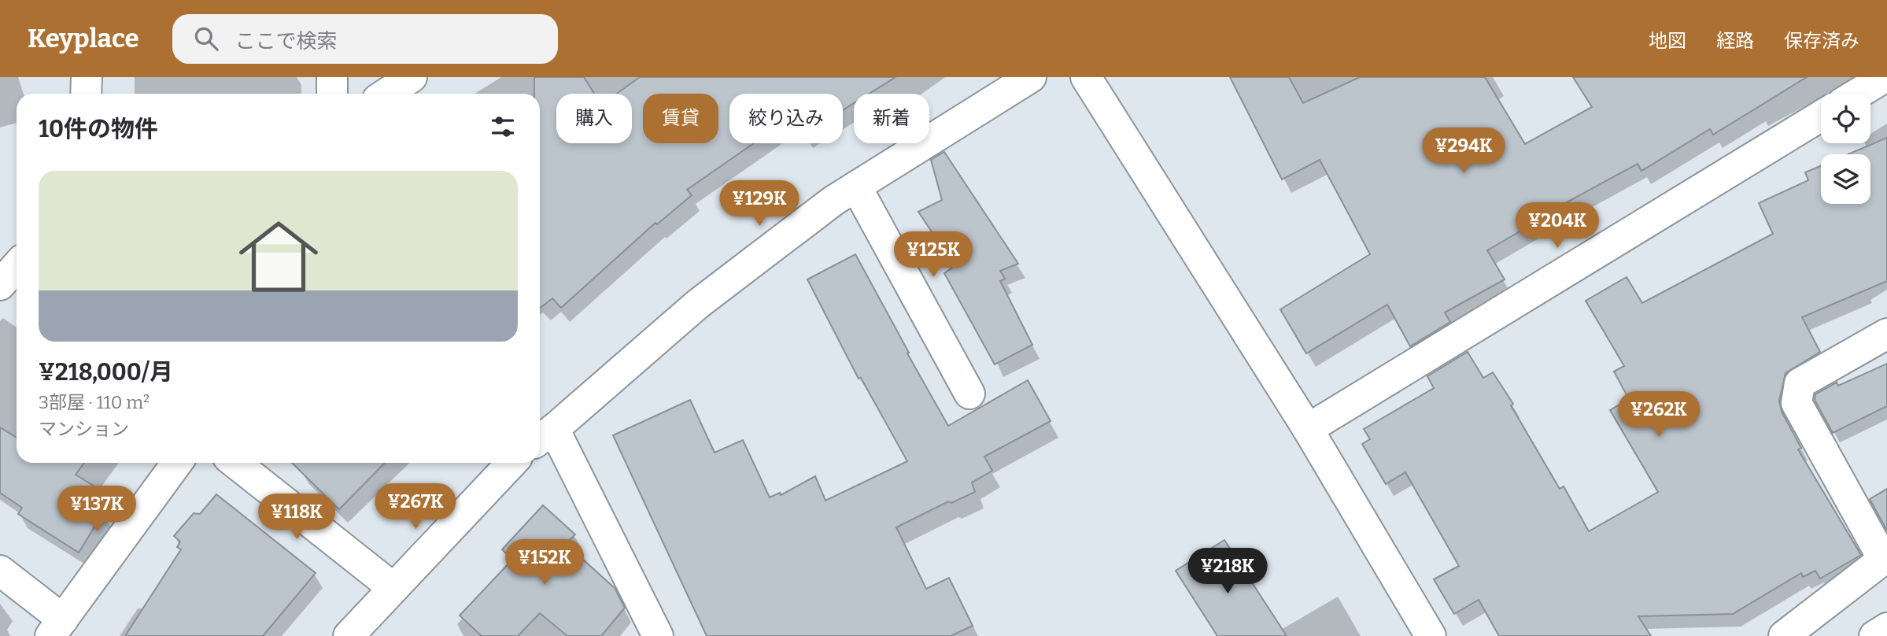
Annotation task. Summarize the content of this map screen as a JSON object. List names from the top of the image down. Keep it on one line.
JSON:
{"page":{"header":"Keyplace","search":"ここで検索","nav":["地図","経路","保存済み"],"chip":["購入","賃貸","絞り込み","新着"],"heading":"10件の物件","price":["¥294K","¥129K","¥204K","¥125K","¥262K","¥267K","¥137K","¥118K","¥152K","¥218K"],"list":[{"name":"¥218,000/月","note":"3部屋 · 110 m² · マンション"}]}}
